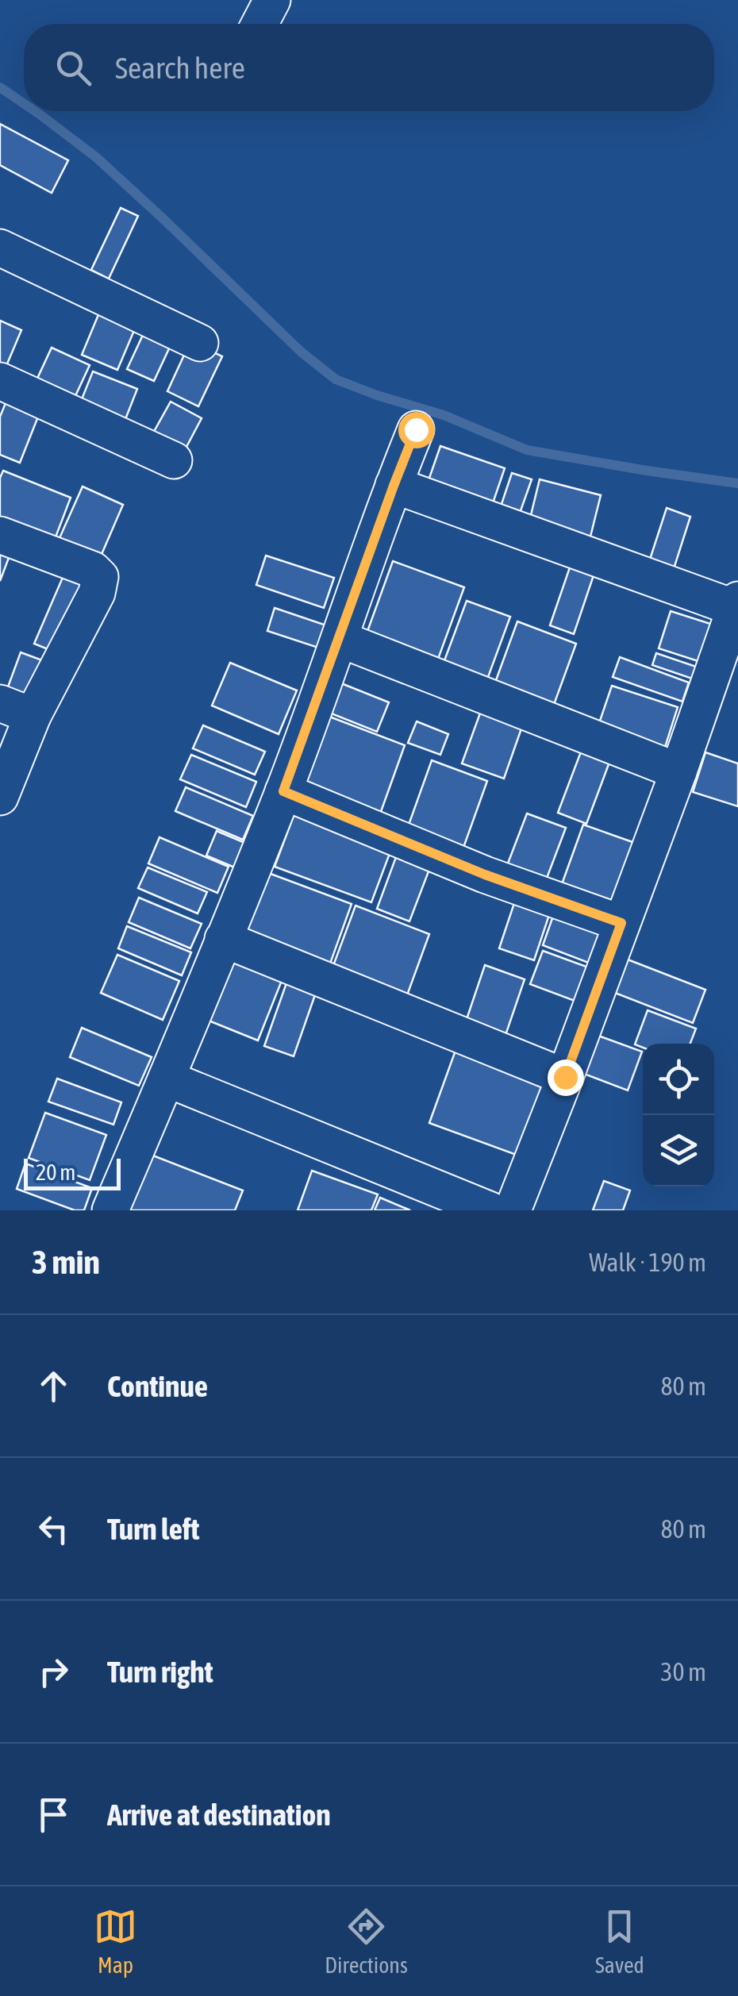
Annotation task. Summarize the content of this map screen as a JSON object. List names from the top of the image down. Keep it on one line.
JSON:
{"scale_bar":"20 m","page":{"search":"Search here","scale":"20 m","heading":["3 min","Walk · 190 m"],"list":[["Continue","80 m"],["Turn left","80 m"],["Turn right","30 m"],"Arrive at destination"],"nav":["Map","Directions","Saved"]}}
